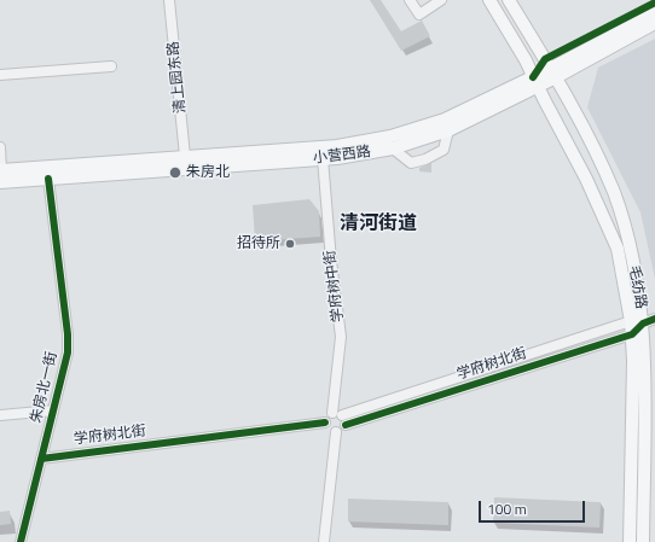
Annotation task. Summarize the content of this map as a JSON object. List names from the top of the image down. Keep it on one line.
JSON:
{"streets":{"main road":["小营西路","毛纺路"],"street":["清上园东路","学府树中街","学府树北街","朱房北一街"]},"crossings":[["清上园东路","小营西路"],["小营西路","学府树中街"],["小营西路","毛纺路"],["小营西路","朱房北一街"],["学府树中街","学府树北街"],["毛纺路","学府树北街"],["学府树北街","朱房北一街"]],"districts":["清河街道"],"places":["朱房北","招待所"],"scale_bar":"100 m"}
